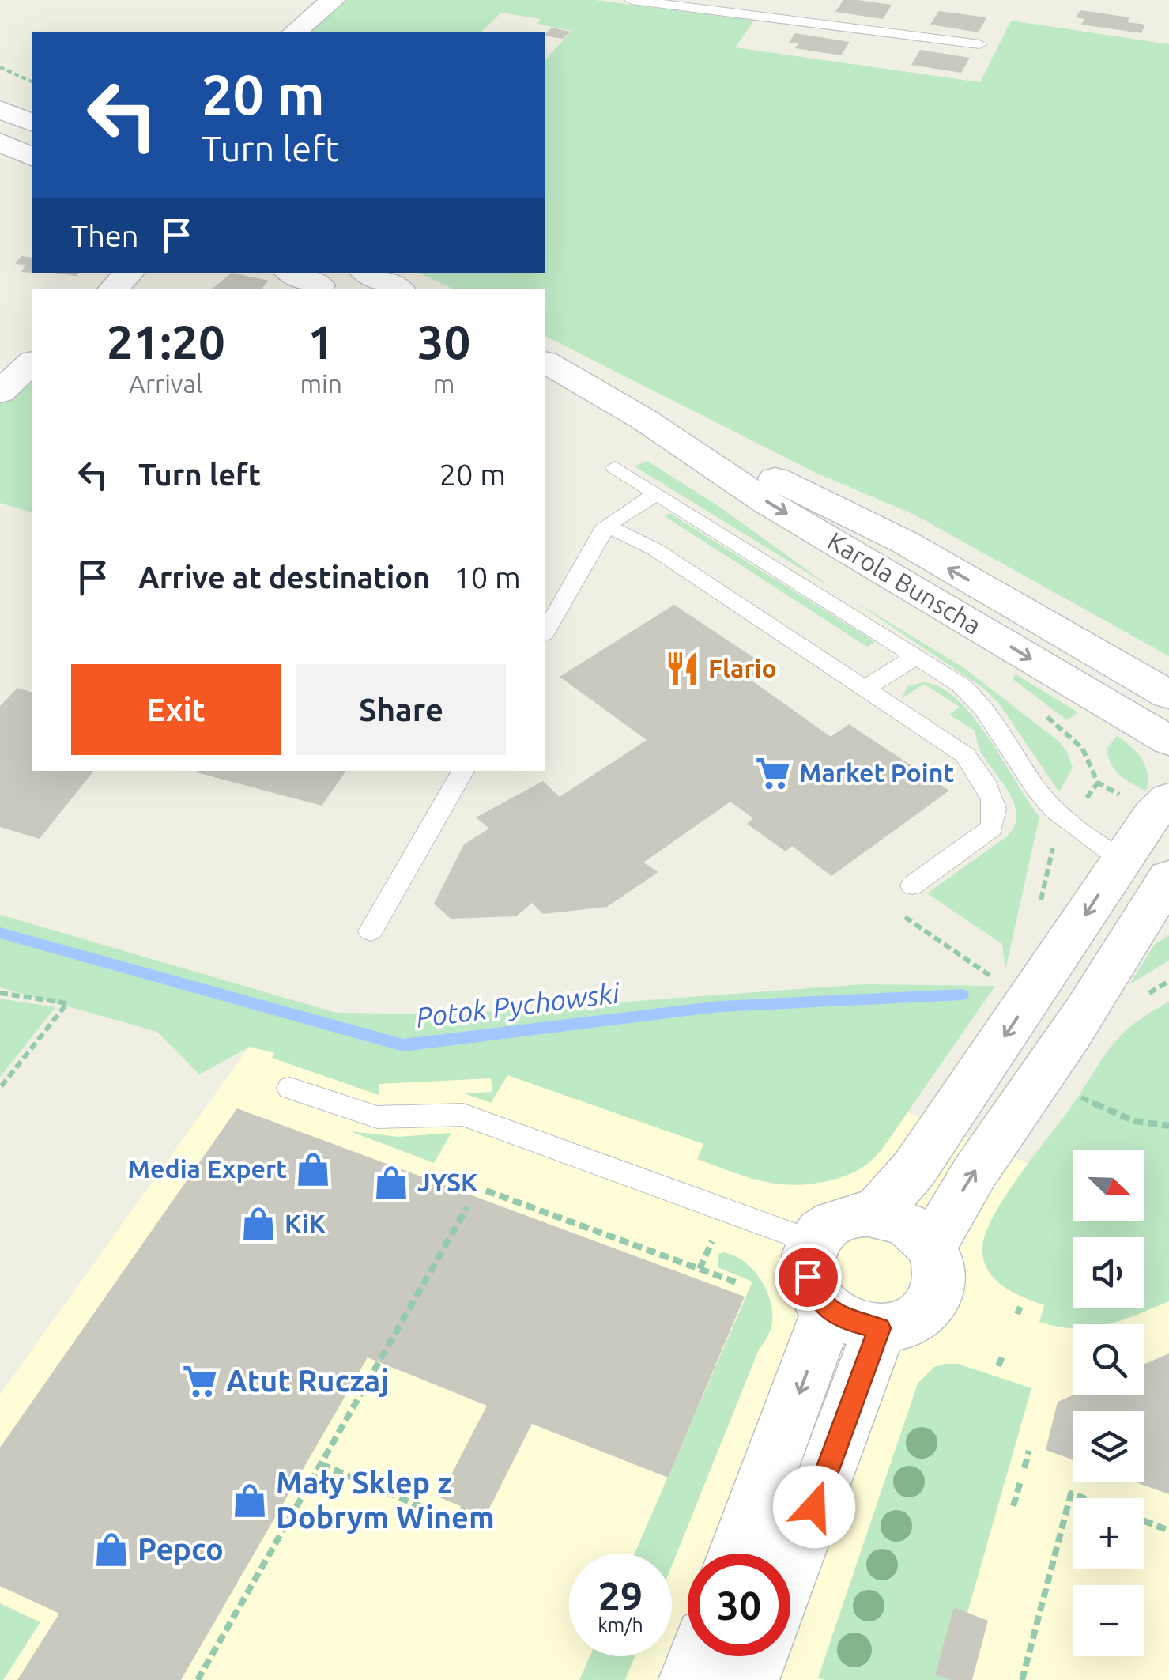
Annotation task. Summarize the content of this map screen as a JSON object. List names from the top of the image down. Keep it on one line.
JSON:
{"streets":{"street":["Karola Bunscha"]},"water":["Potok Pychowski"],"places":{"restaurant":["Flario"],"supermarket":["Market Point","Atut Ruczaj"],"shop":["Media Expert","JYSK","KiK","Mały Sklep z Dobrym Winem","Pepco"]},"north":"bottom right","page":{"turn":["20 m","Turn left"],"then":"Then","eta":["21:20","Arrival","1","min","30","m"],"list":[{"name":"Turn left","value":"20 m"},{"name":"Arrive at destination","value":"10 m"}],"buttons":["Exit","Share"],"map_buttons":["+","−"],"speed":"29 km/h","limit":"30"}}
